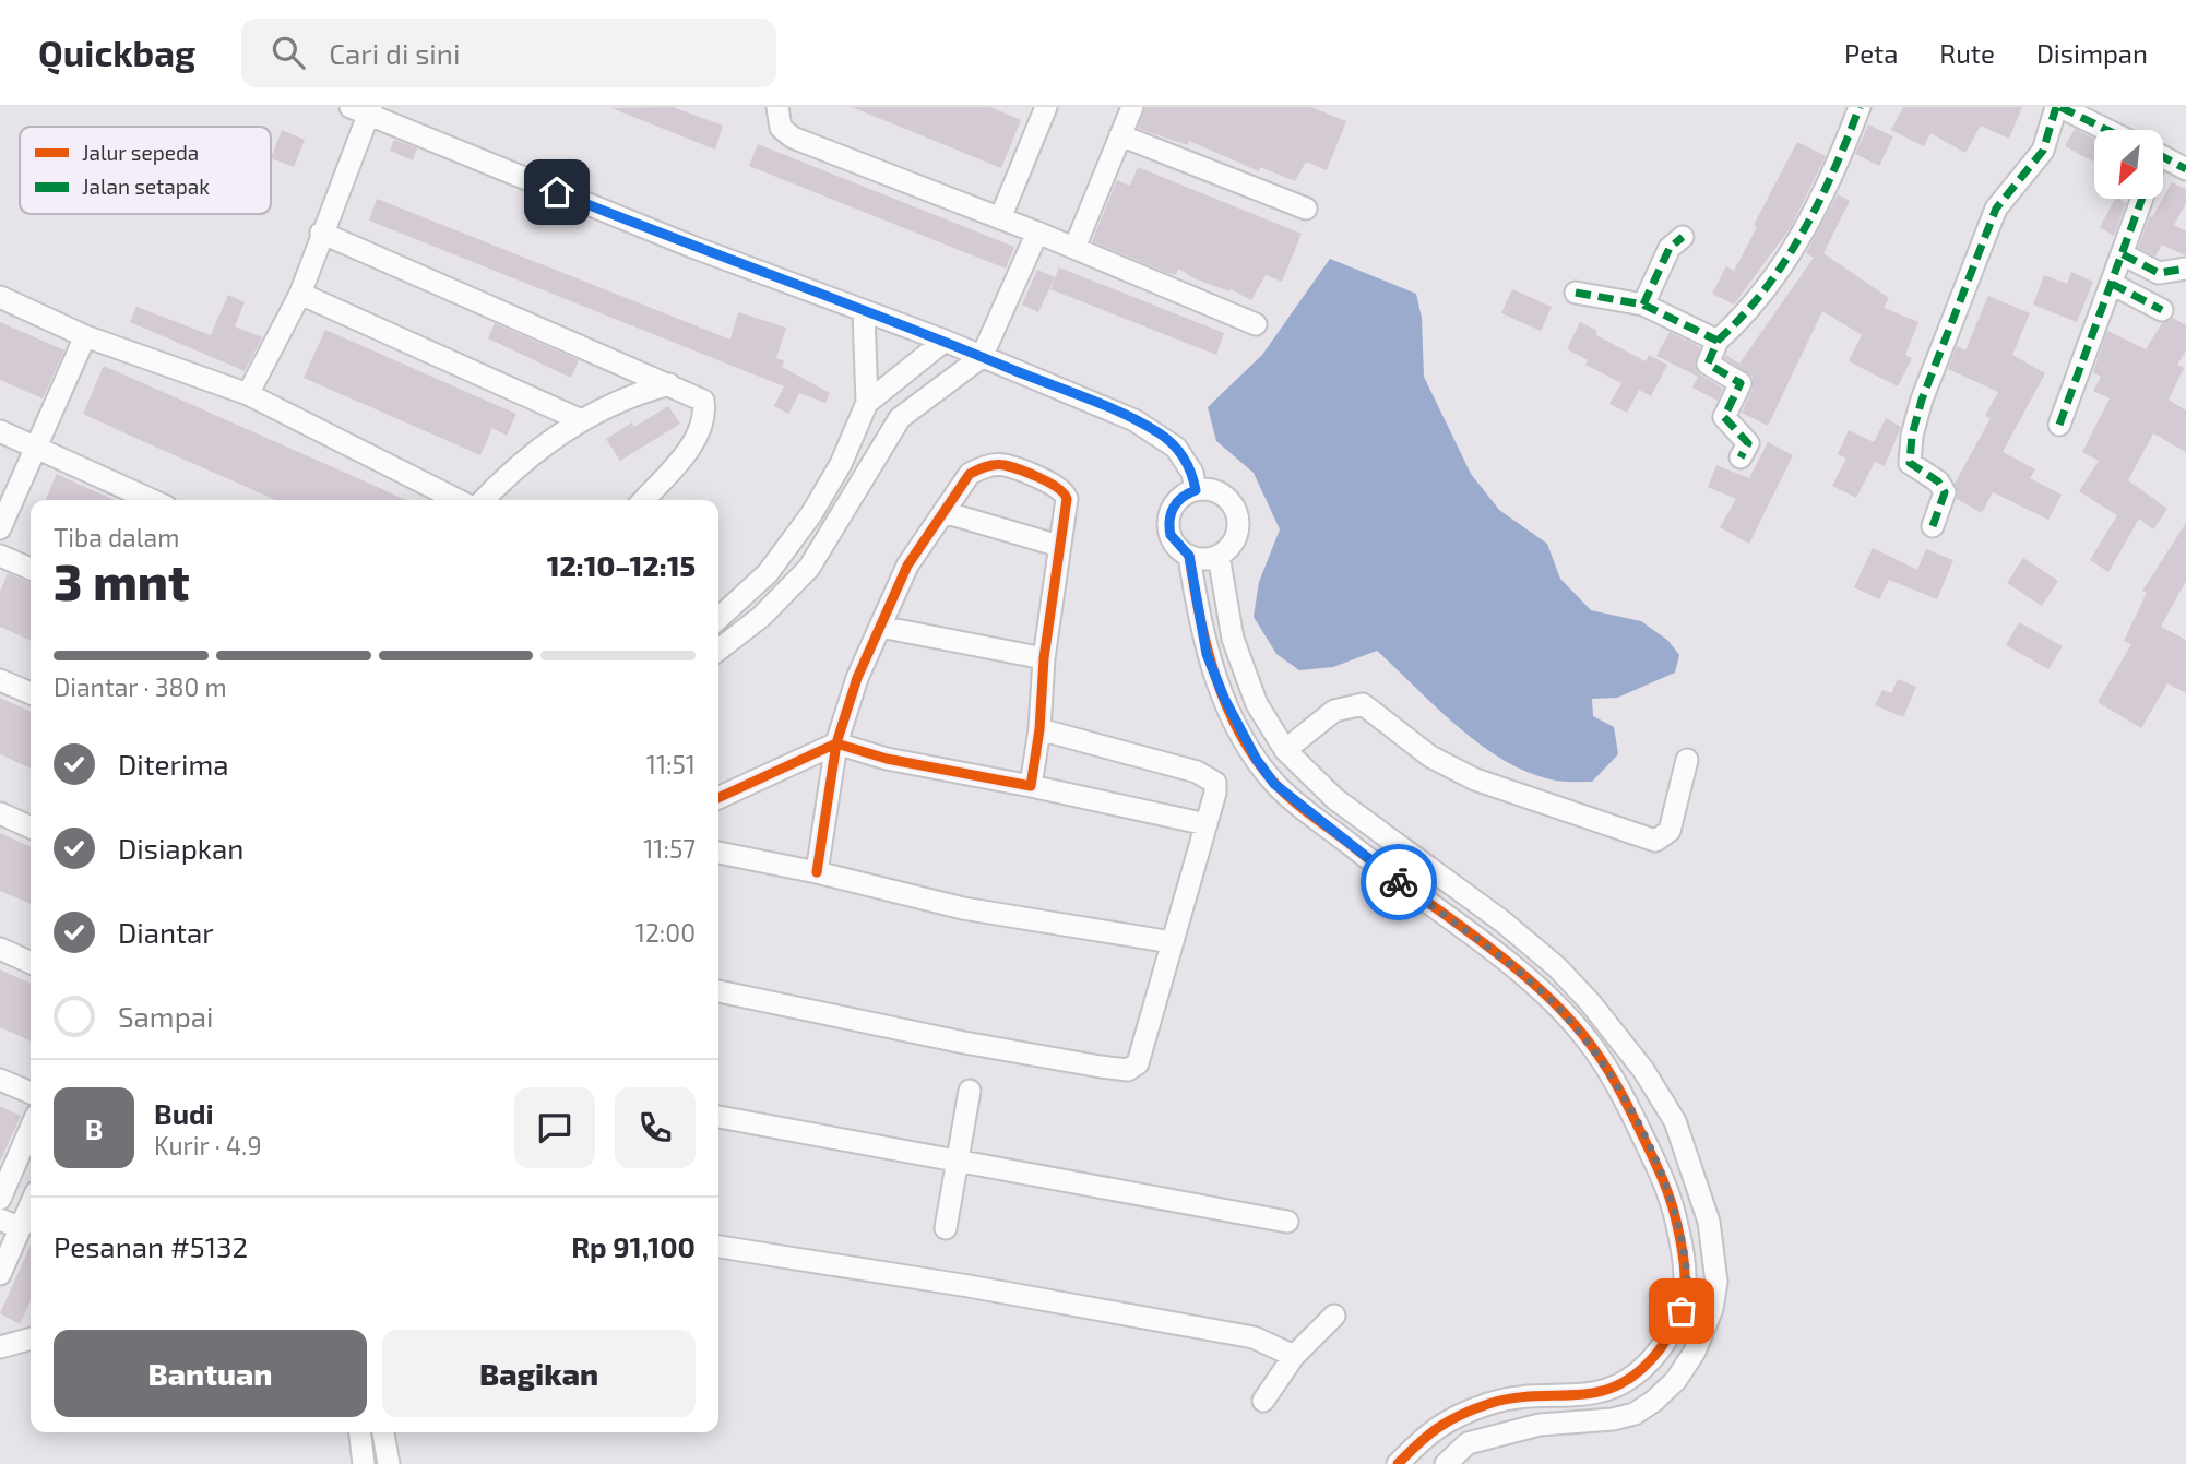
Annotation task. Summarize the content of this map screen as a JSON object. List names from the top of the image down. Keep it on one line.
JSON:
{"legend":["Jalur sepeda","Jalan setapak"],"north":"bottom left","page":{"header":"Quickbag","search":"Cari di sini","nav":["Peta","Rute","Disimpan"],"heading":["3 mnt","Tiba dalam","12:10–12:15"],"panel":["Budi","Kurir · 4.9","Pesanan #5132","Rp 91,100"],"bar":"Diantar · 380 m","list":[["Diterima","11:51"],["Disiapkan","11:57"],["Diantar","12:00"],"Sampai"],"round":"B","buttons":["Bantuan","Bagikan"]}}
